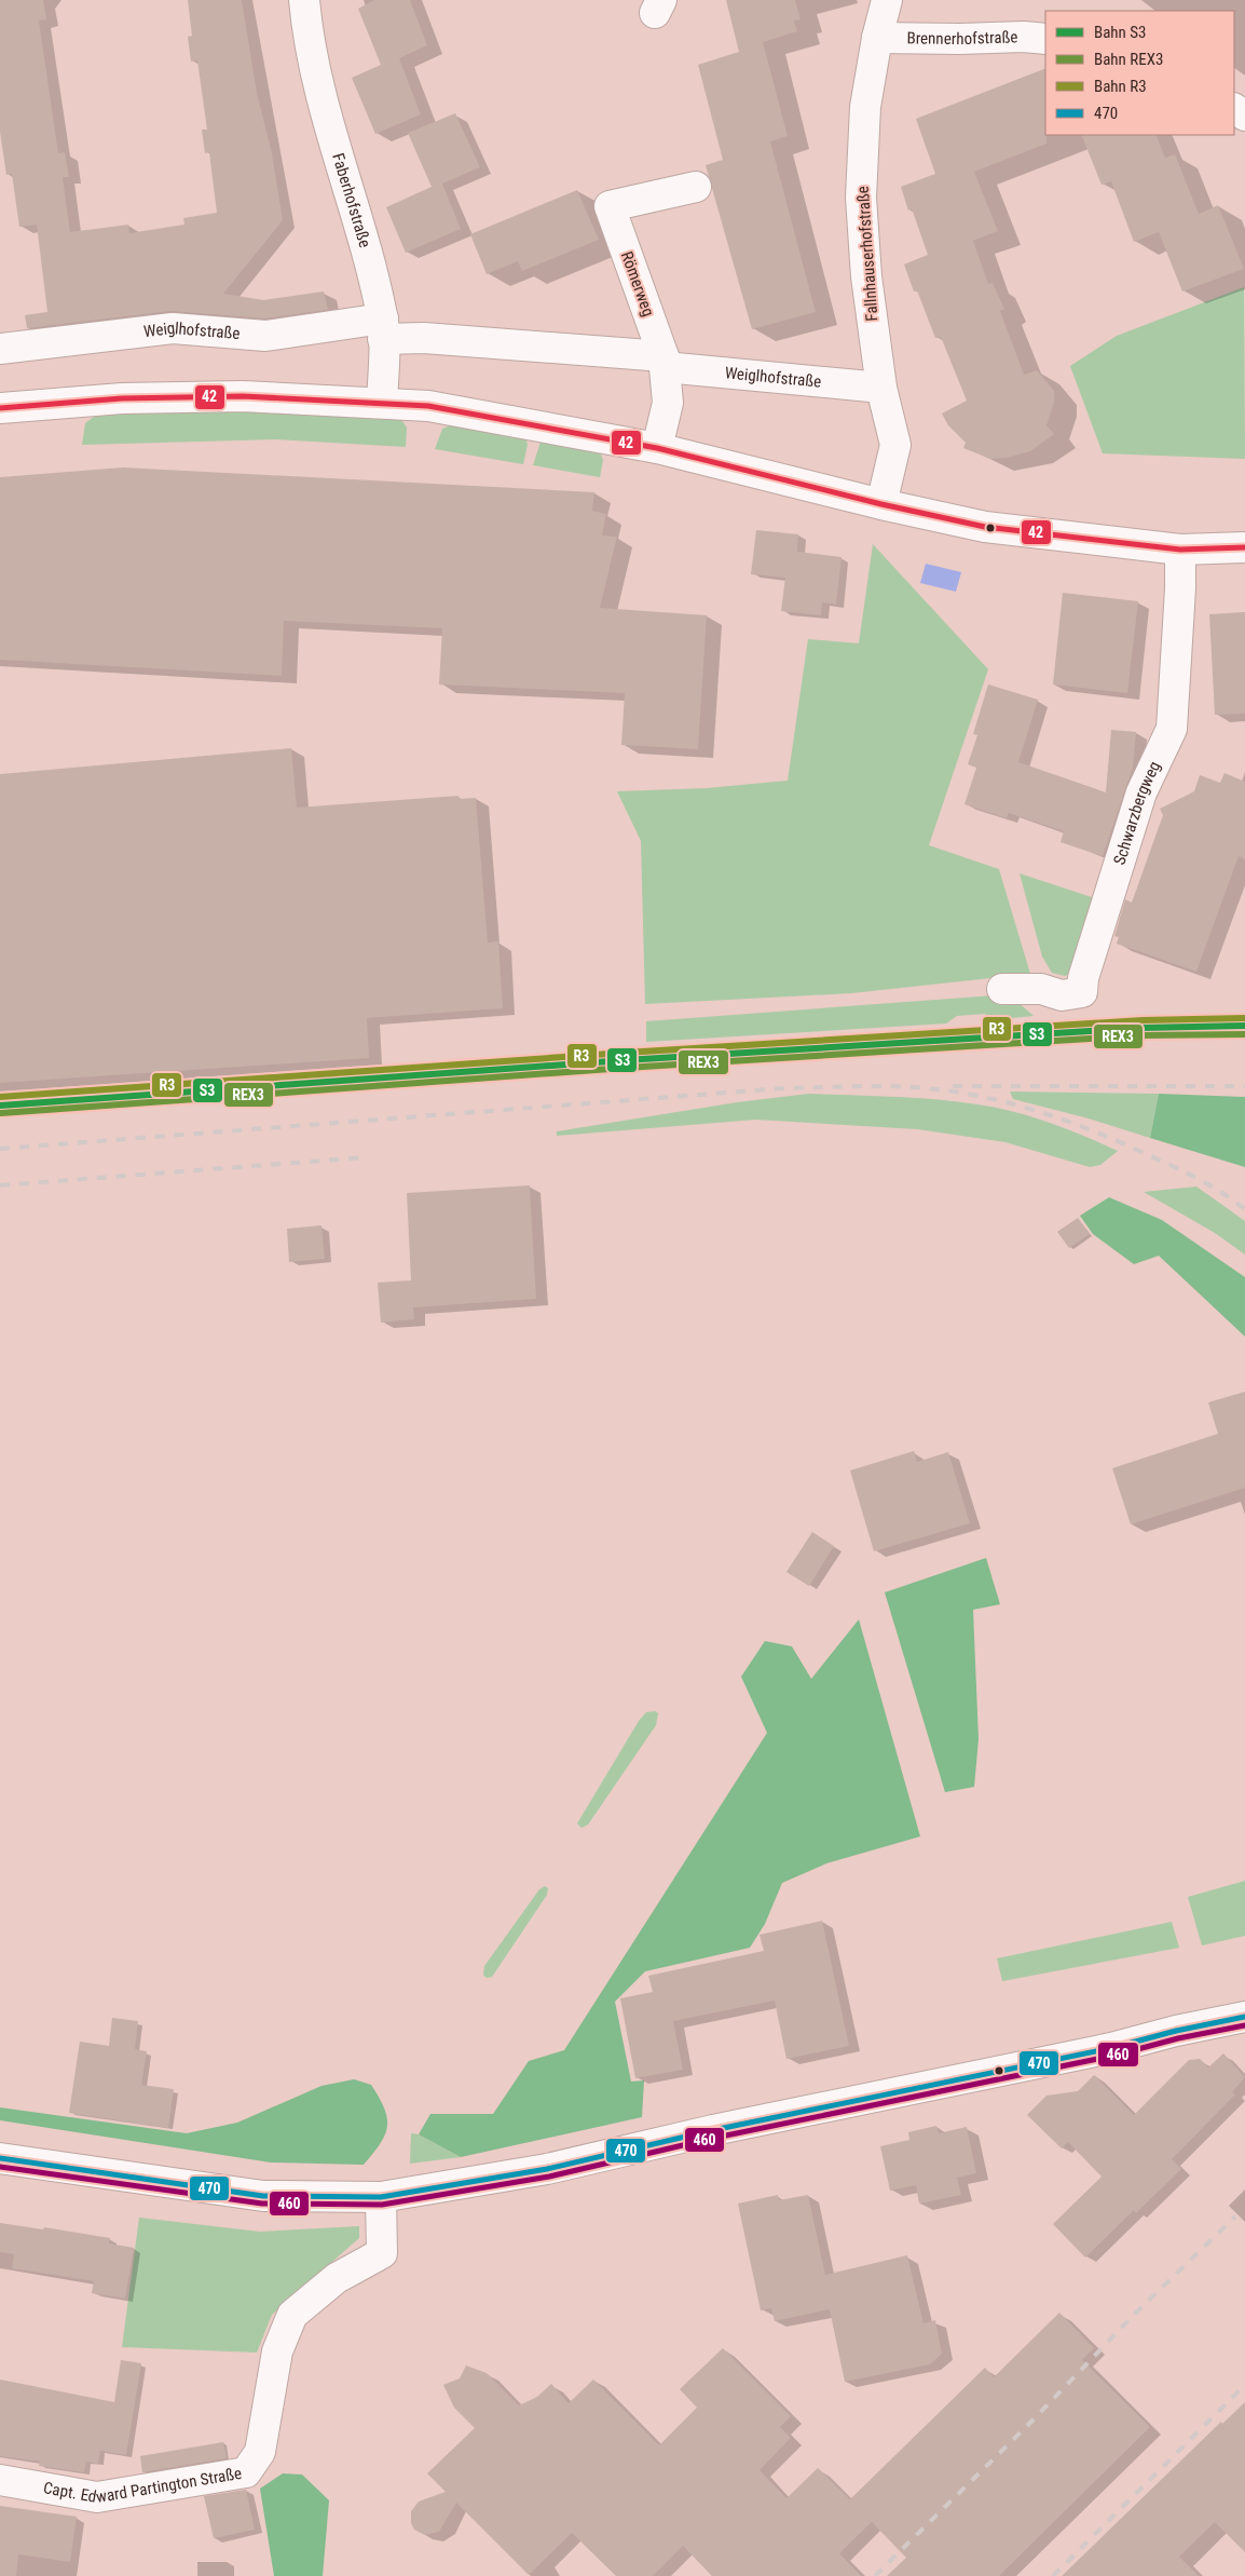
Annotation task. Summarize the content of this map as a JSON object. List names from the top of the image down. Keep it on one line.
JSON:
{"streets":{"street":["Brennerhofstraße","Faberhofstraße","Fallnhauserhofstraße","Römerweg","Weiglhofstraße","Schwarzbergweg","Capt. Edward Partington Straße"]},"crossings":[["Brennerhofstraße","Fallnhauserhofstraße"],["Faberhofstraße","Weiglhofstraße"],["Fallnhauserhofstraße","Weiglhofstraße"],["Römerweg","Weiglhofstraße"]],"lines":["transit line 42","rail line R3","rail line S3","rail line REX3","transit line 470","transit line 460"],"legend":["Bahn S3","Bahn REX3","Bahn R3","470"]}
